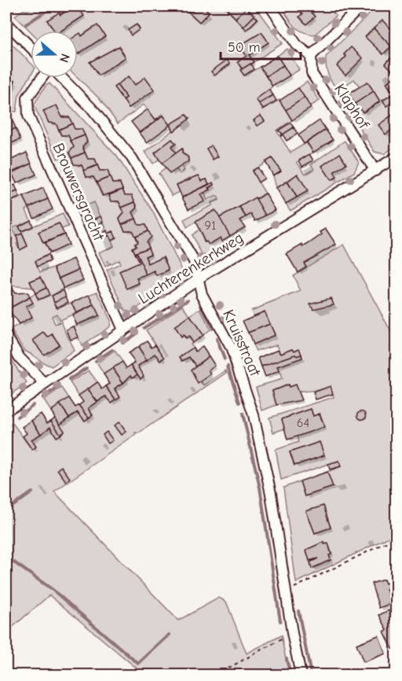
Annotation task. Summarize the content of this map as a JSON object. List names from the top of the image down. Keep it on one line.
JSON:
{"streets":{"street":["Klaphof","Brouwersgracht","Luchterenkerkweg","Kruisstraat"]},"crossings":[["Klaphof","Luchterenkerkweg"],["Brouwersgracht","Luchterenkerkweg"],["Luchterenkerkweg","Kruisstraat"]],"house_numbers":["91","64"],"scale_bar":"50 m","north":"right"}
